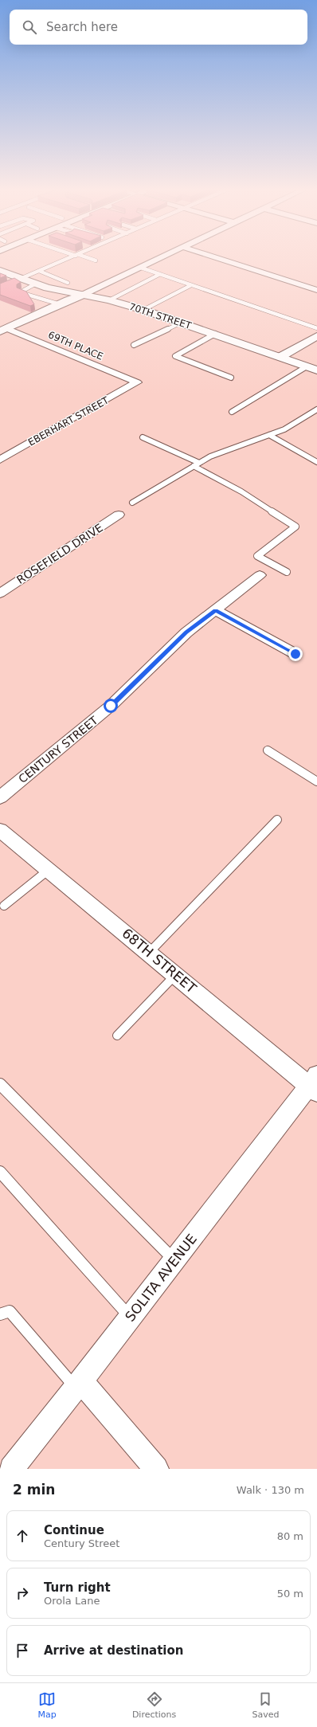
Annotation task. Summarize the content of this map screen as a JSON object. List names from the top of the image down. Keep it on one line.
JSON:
{"streets":{"main road":["70TH STREET"],"street":["69TH PLACE","EBERHART STREET","ROSEFIELD DRIVE","CENTURY STREET","68TH STREET","SOLITA AVENUE"]},"crossings":[["69TH PLACE","EBERHART STREET"],["68TH STREET","SOLITA AVENUE"]],"page":{"search":"Search here","heading":["2 min","Walk · 130 m"],"list":[["Continue","Century Street","80 m"],["Turn right","Orola Lane","50 m"],"Arrive at destination"],"nav":["Map","Directions","Saved"]}}
